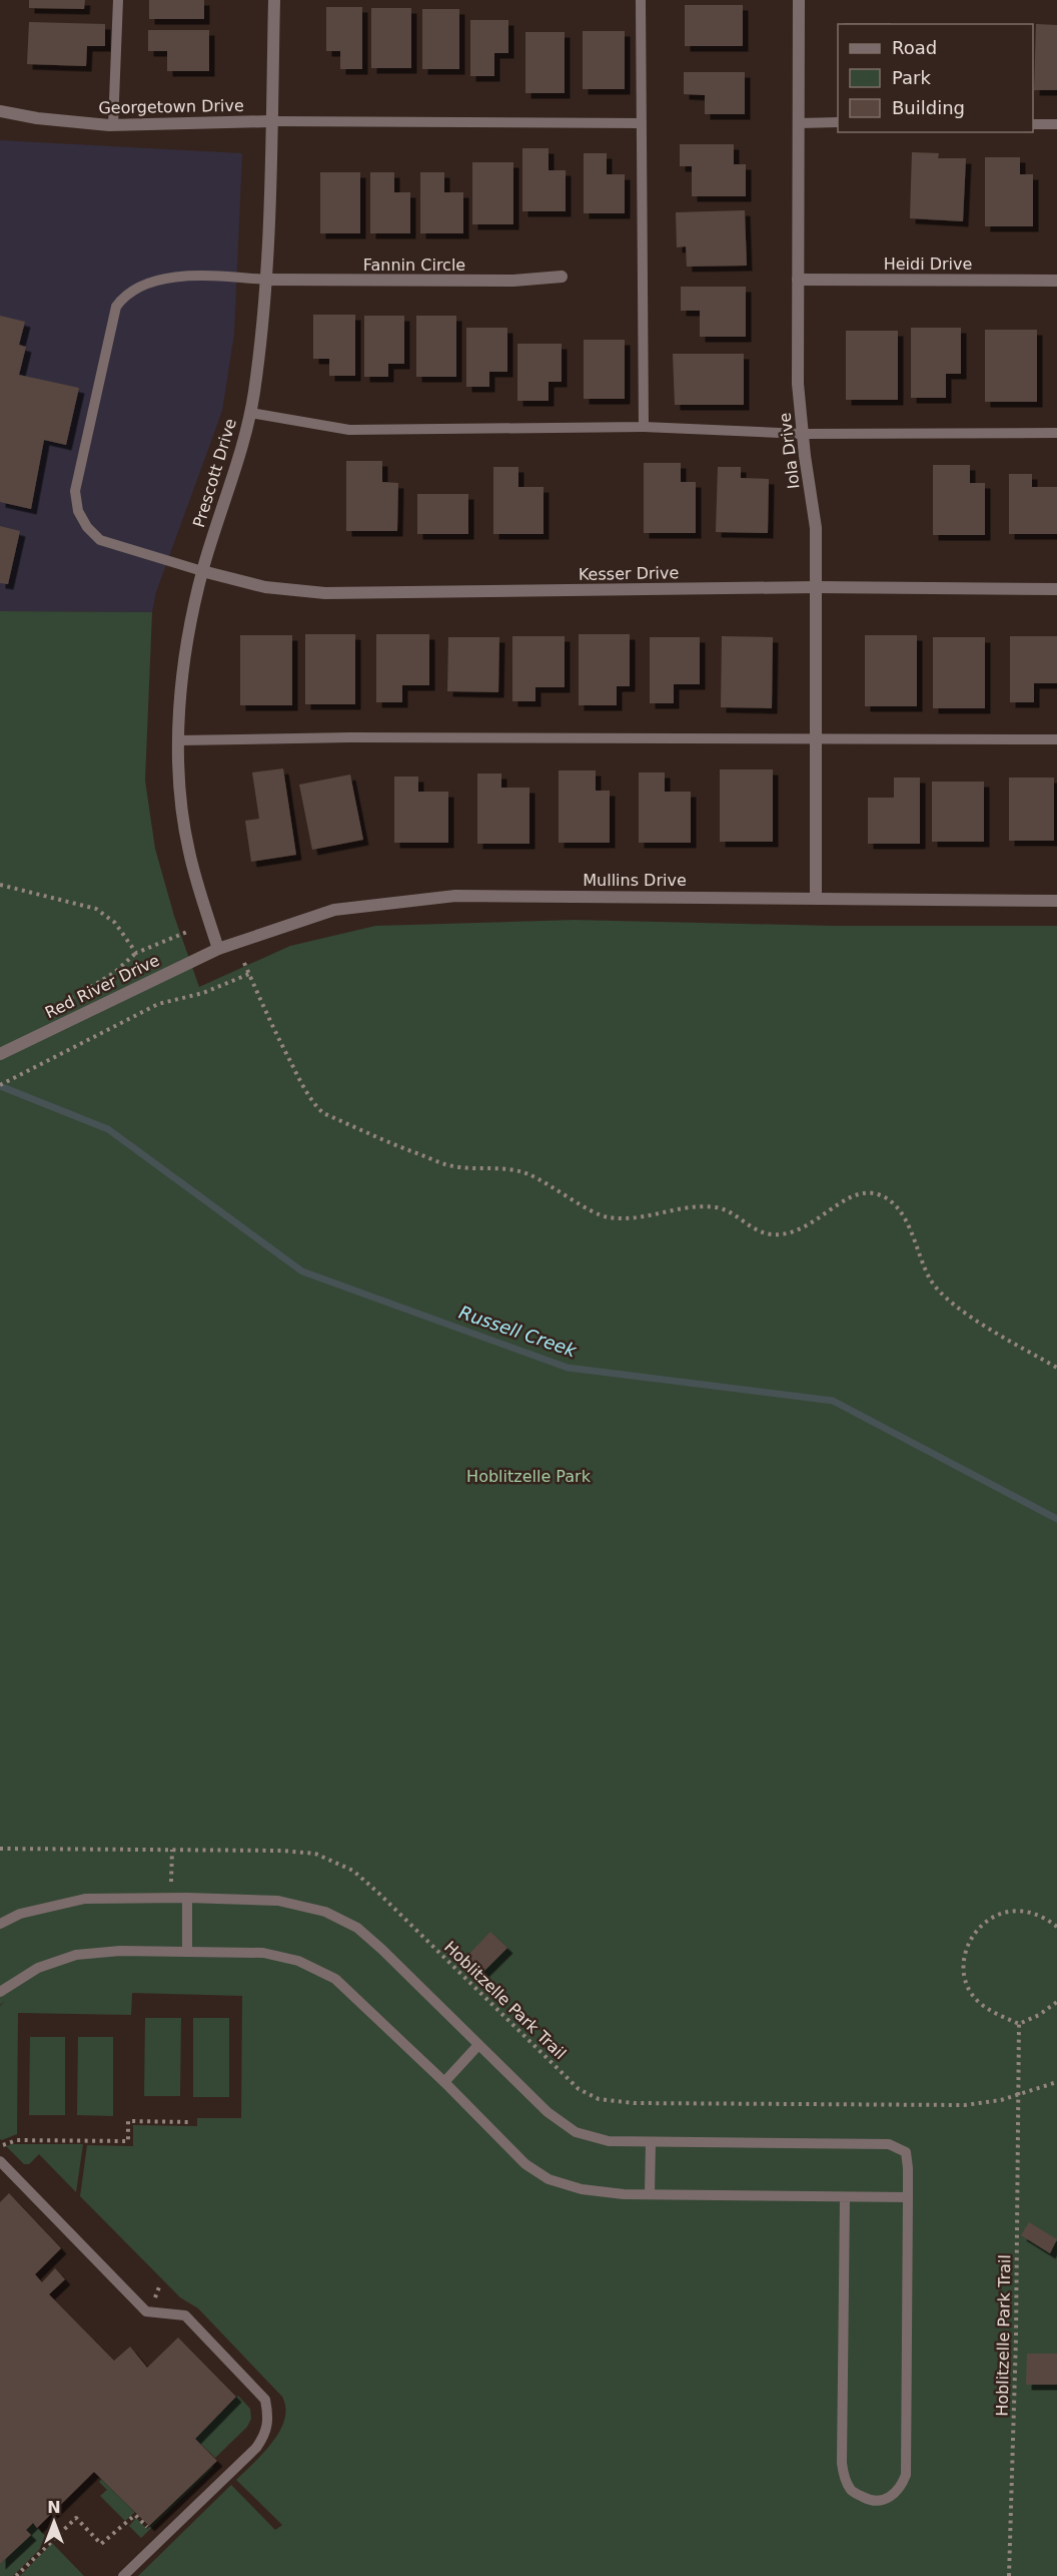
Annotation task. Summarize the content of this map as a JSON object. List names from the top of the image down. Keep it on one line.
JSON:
{"streets":{"street":["Georgetown Drive","Heidi Drive","Fannin Circle","Iola Drive","Prescott Drive","Kesser Drive","Mullins Drive","Red River Drive"],"path":["Hoblitzelle Park Trail"]},"crossings":[["Georgetown Drive","Prescott Drive"],["Heidi Drive","Iola Drive"],["Fannin Circle","Prescott Drive"],["Iola Drive","Kesser Drive"],["Iola Drive","Mullins Drive"],["Prescott Drive","Kesser Drive"],["Prescott Drive","Mullins Drive"],["Prescott Drive","Red River Drive"],["Mullins Drive","Red River Drive"]],"water":["Russell Creek"],"parks":["Hoblitzelle Park"],"legend":["Road","Park","Building"],"north":"top"}
